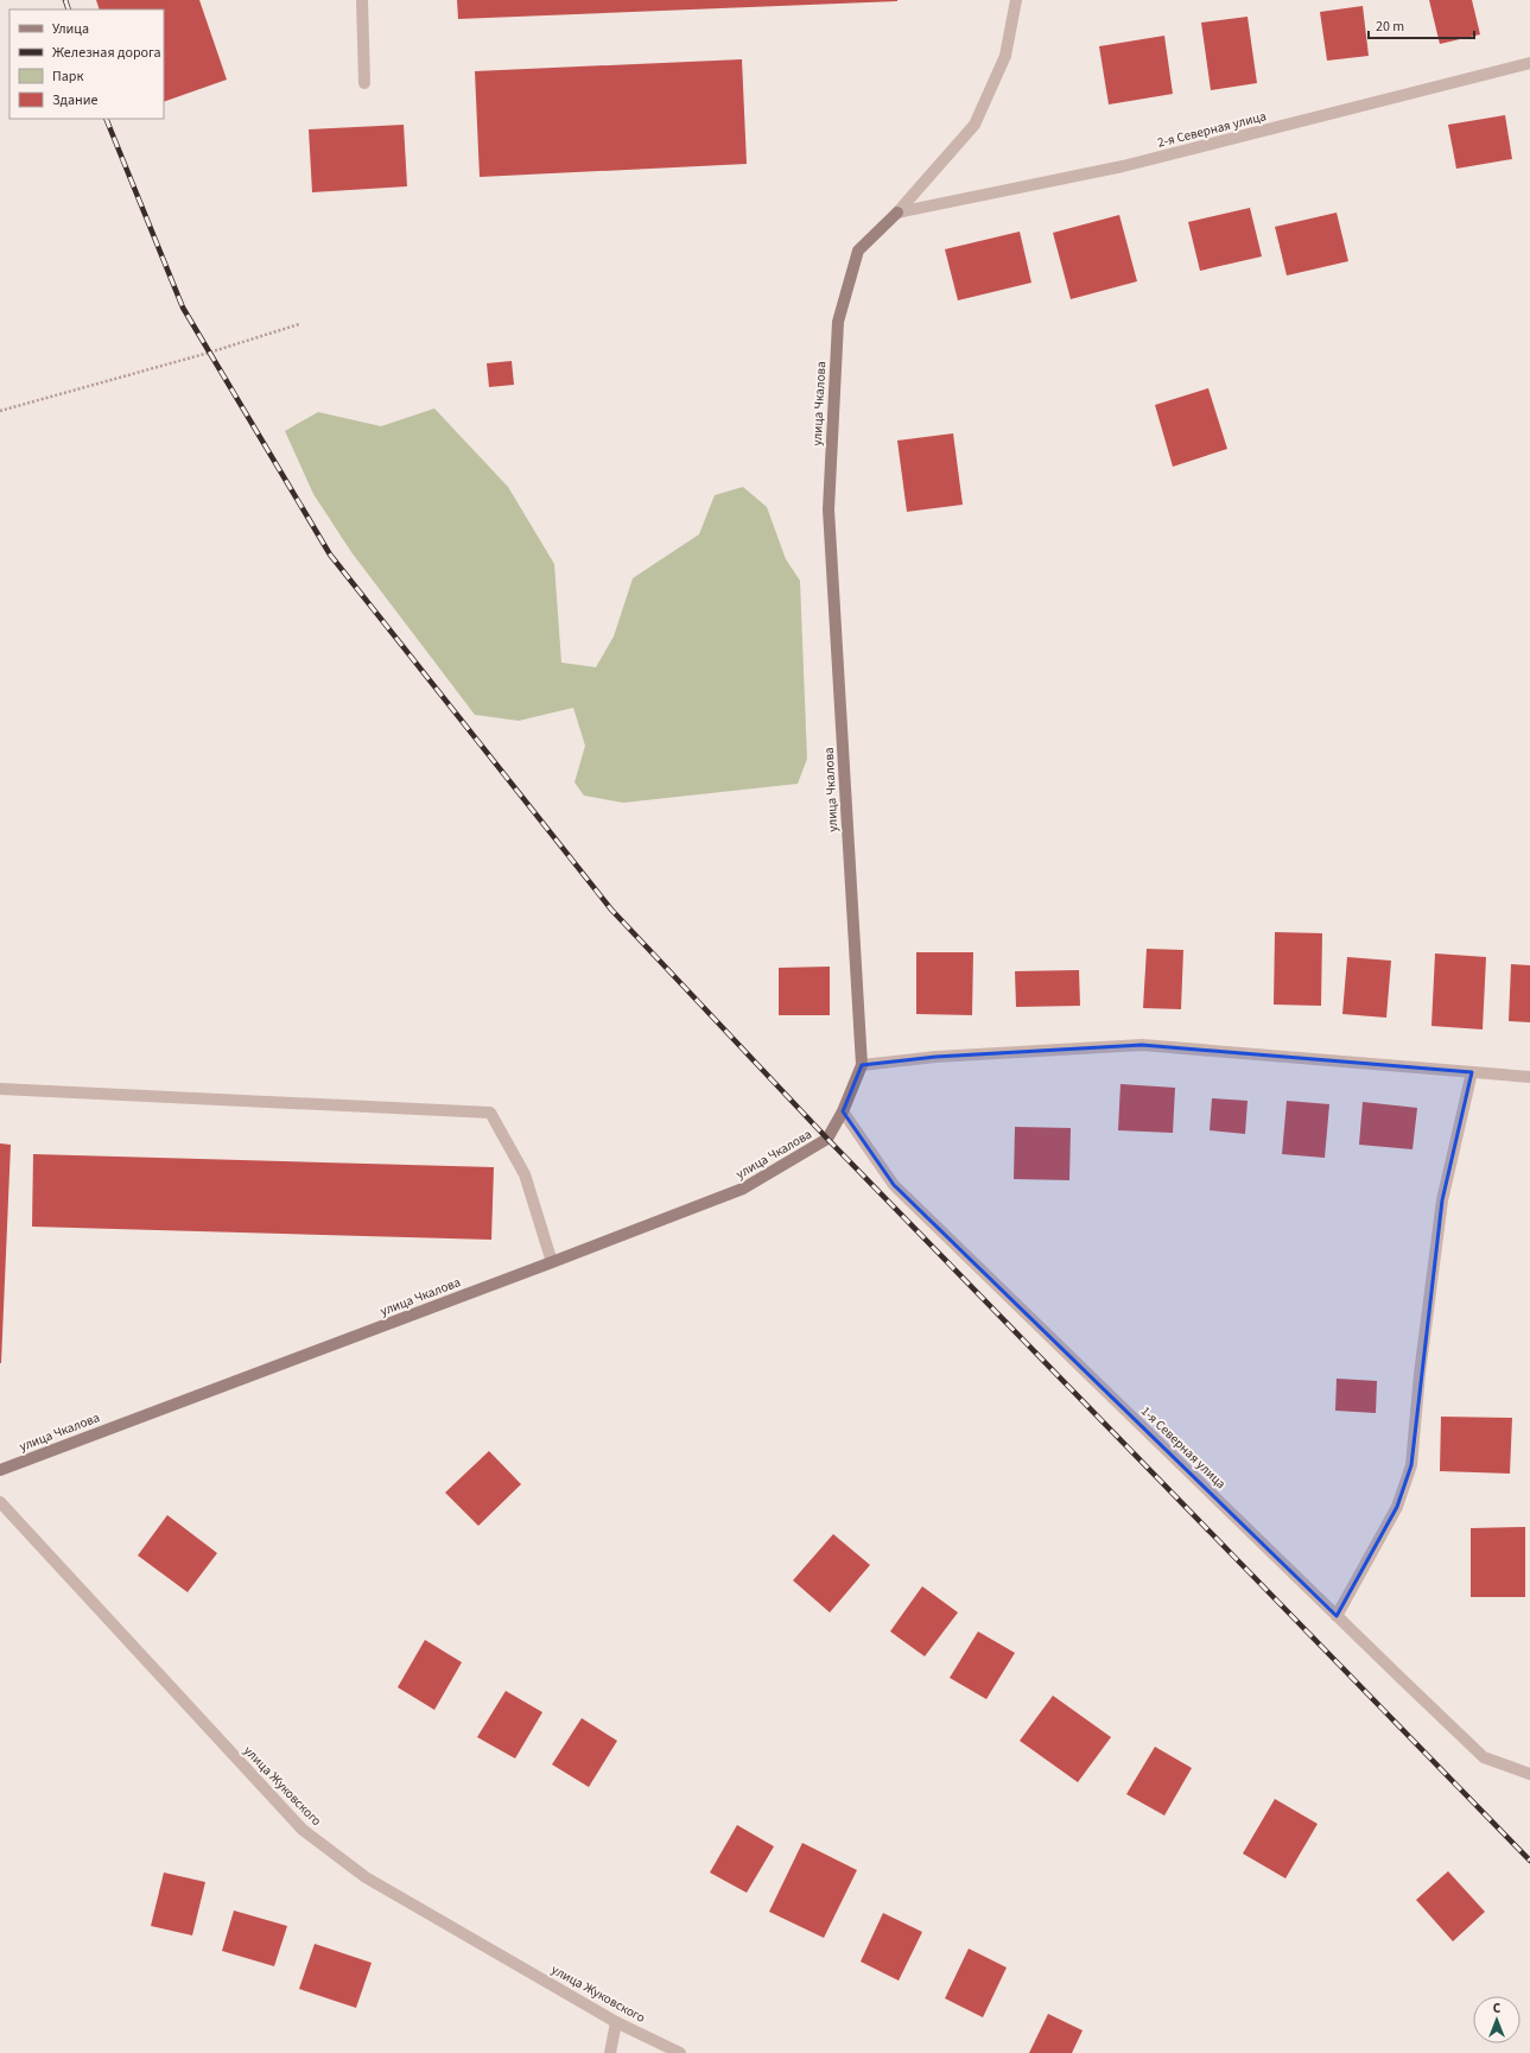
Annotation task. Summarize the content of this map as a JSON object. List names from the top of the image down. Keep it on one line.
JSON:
{"streets":{"street":["2-я Северная улица","улица Чкалова","1-я Северная улица","улица Жуковского"]},"crossings":[["2-я Северная улица","улица Чкалова"],["улица Чкалова","1-я Северная улица"]],"legend":["Улица","Железная дорога","Парк","Здание"],"scale_bar":"20 m","north":"top"}
